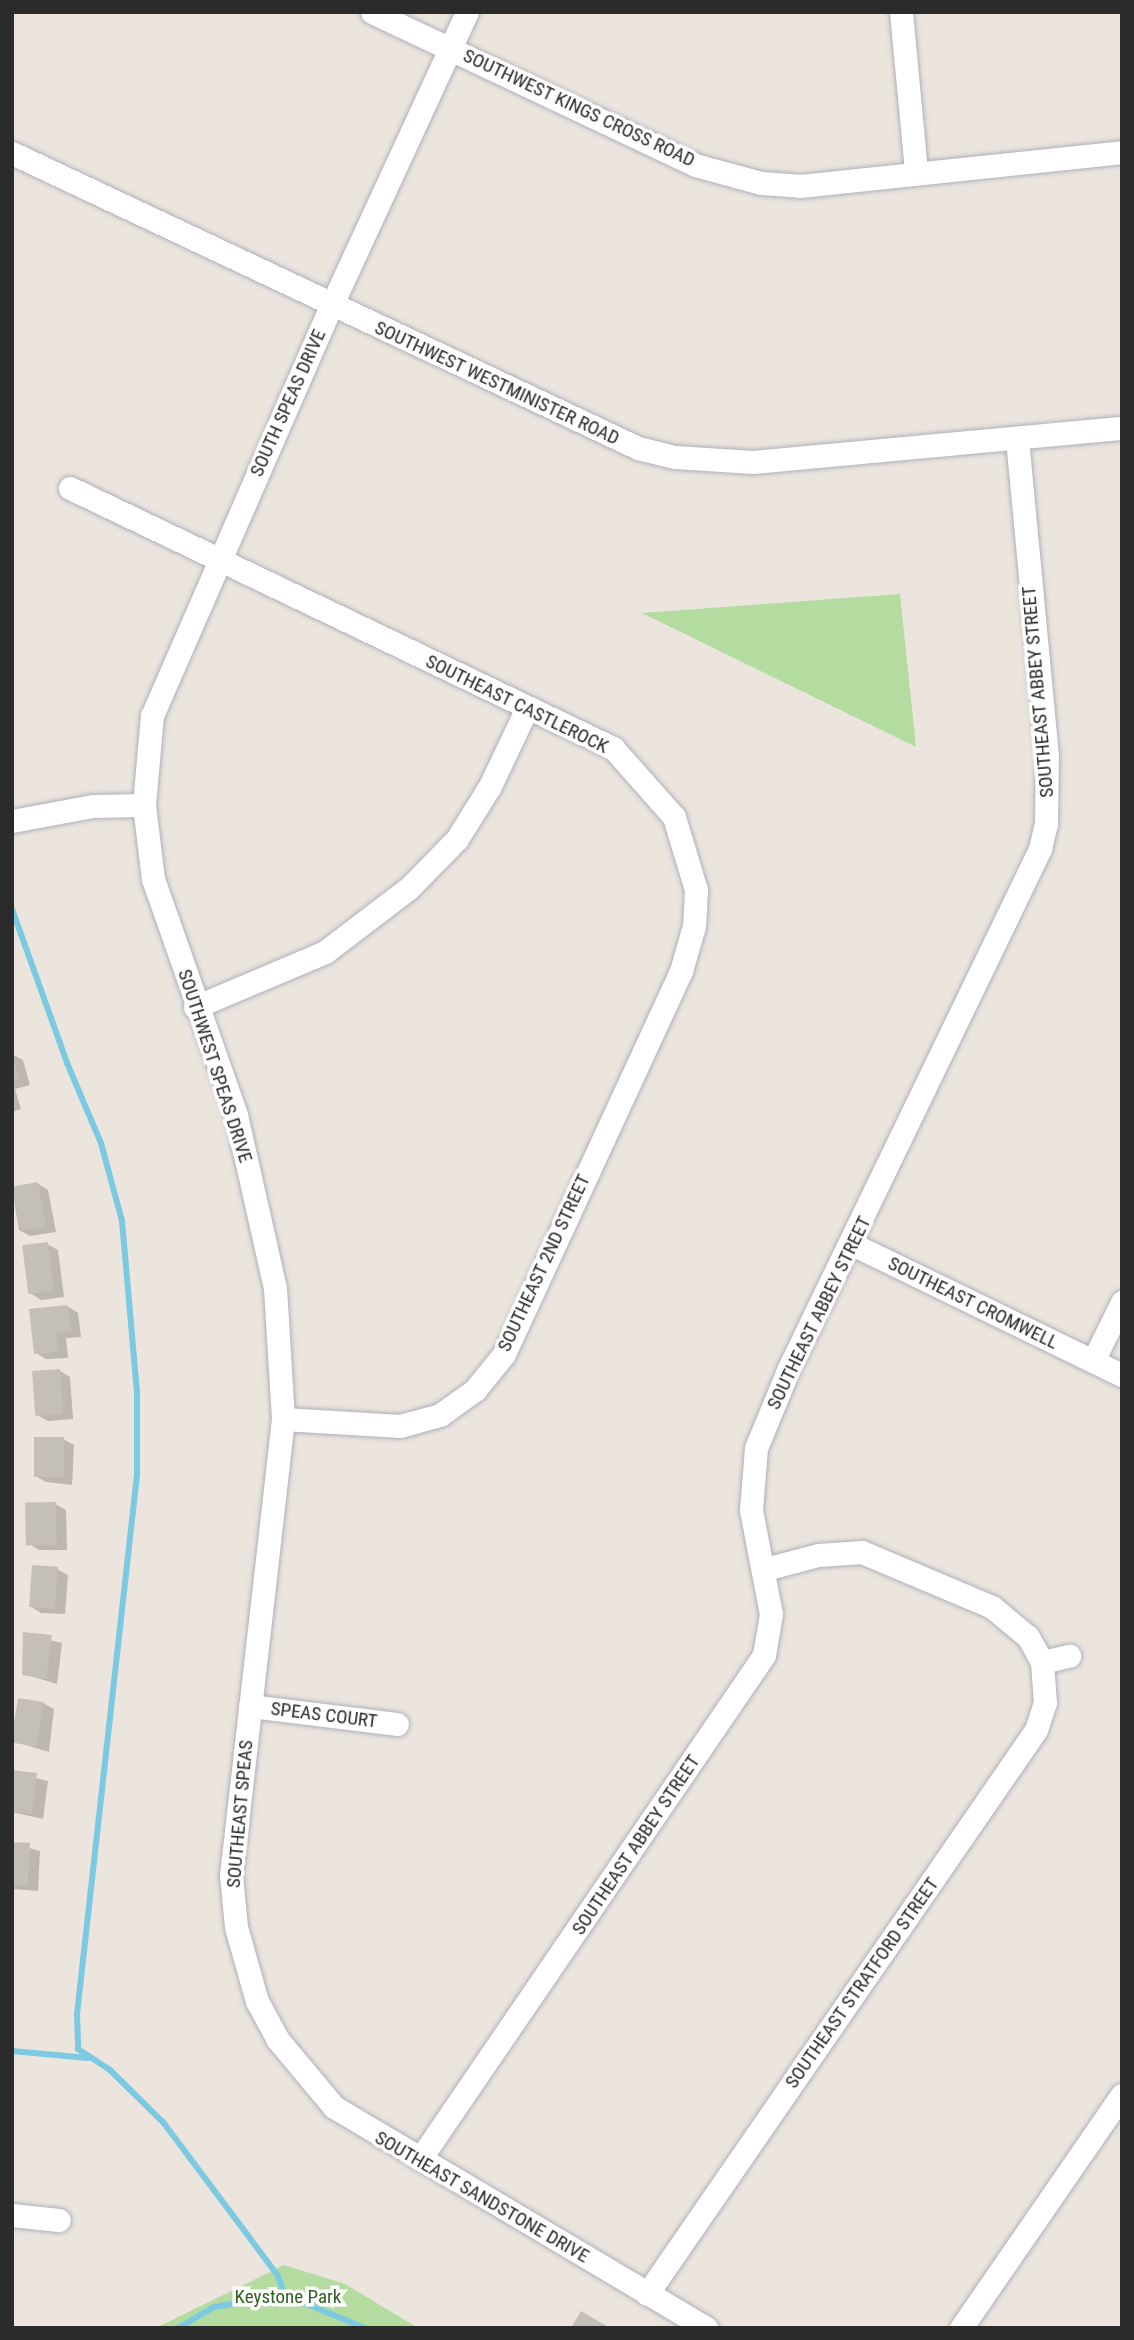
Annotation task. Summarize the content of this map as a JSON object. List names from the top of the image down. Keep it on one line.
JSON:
{"streets":{"street":["SOUTHWEST KINGS CROSS ROAD","SOUTHWEST WESTMINISTER ROAD","SOUTH SPEAS DRIVE","SOUTHEAST ABBEY STREET","SOUTHEAST CASTLEROCK","SOUTHWEST SPEAS DRIVE","SOUTHEAST 2ND STREET","SOUTHEAST CROMWELL","SPEAS COURT","SOUTHEAST SPEAS","SOUTHEAST STRATFORD STREET","SOUTHEAST SANDSTONE DRIVE"]},"crossings":[["SOUTHWEST KINGS CROSS ROAD","SOUTH SPEAS DRIVE"],["SOUTHWEST WESTMINISTER ROAD","SOUTH SPEAS DRIVE"],["SOUTHWEST WESTMINISTER ROAD","SOUTHEAST ABBEY STREET"],["SOUTH SPEAS DRIVE","SOUTHEAST CASTLEROCK"],["SOUTH SPEAS DRIVE","SOUTHWEST SPEAS DRIVE"],["SOUTHEAST ABBEY STREET","SOUTHEAST CROMWELL"],["SOUTHEAST ABBEY STREET","SOUTHEAST SANDSTONE DRIVE"],["SOUTHEAST CASTLEROCK","SOUTHEAST 2ND STREET"],["SOUTHWEST SPEAS DRIVE","SOUTHEAST 2ND STREET"],["SOUTHWEST SPEAS DRIVE","SPEAS COURT"],["SOUTHWEST SPEAS DRIVE","SOUTHEAST SPEAS"],["SPEAS COURT","SOUTHEAST SPEAS"],["SOUTHEAST SPEAS","SOUTHEAST SANDSTONE DRIVE"],["SOUTHEAST STRATFORD STREET","SOUTHEAST SANDSTONE DRIVE"]],"parks":["Keystone Park"]}
